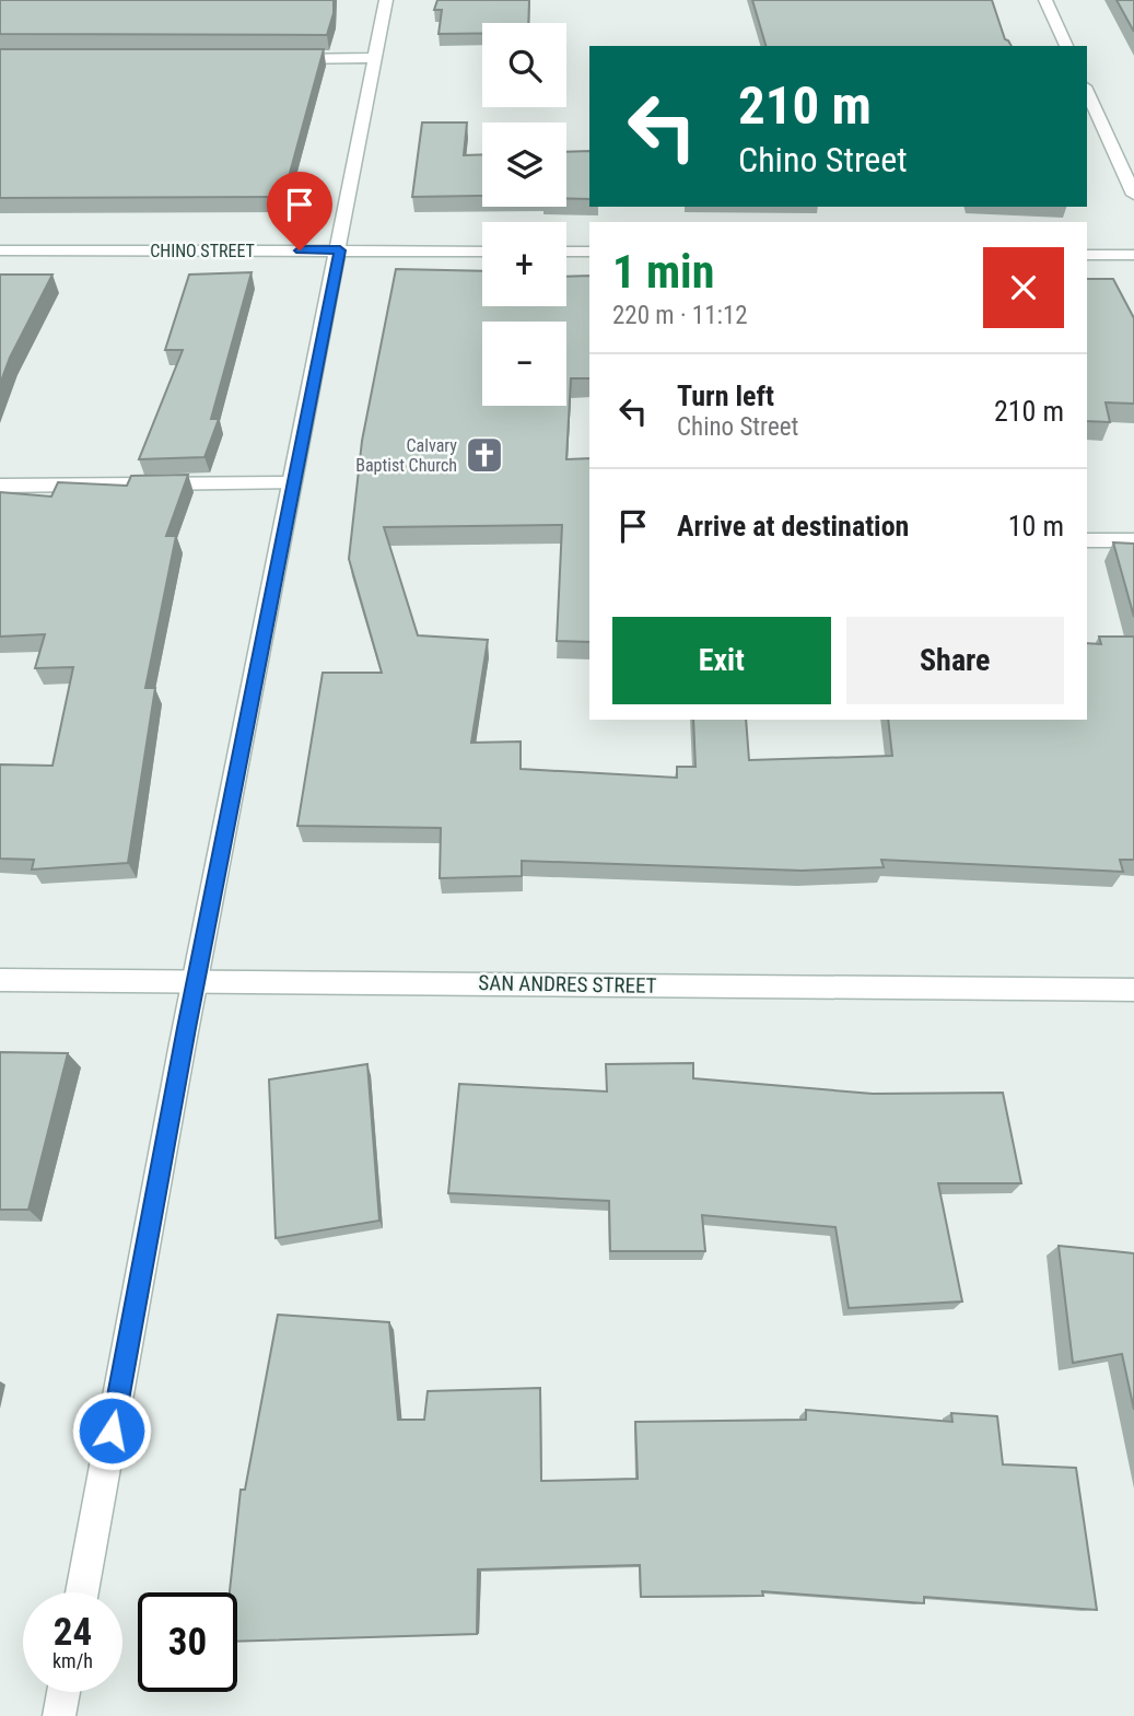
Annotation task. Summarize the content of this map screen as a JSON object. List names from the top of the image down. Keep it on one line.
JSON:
{"streets":{"street":["CHINO STREET","SAN ANDRES STREET"]},"places":{"church":["Calvary Baptist Church"]},"page":{"map_buttons":["+","−"],"turn":["210 m","Chino Street"],"heading":["1 min","220 m · 11:12"],"list":[{"name":"Turn left","note":"Chino Street","value":"210 m"},{"name":"Arrive at destination","value":"10 m"}],"buttons":["Exit","Share"],"speed":"24 km/h","limit":"30"}}
